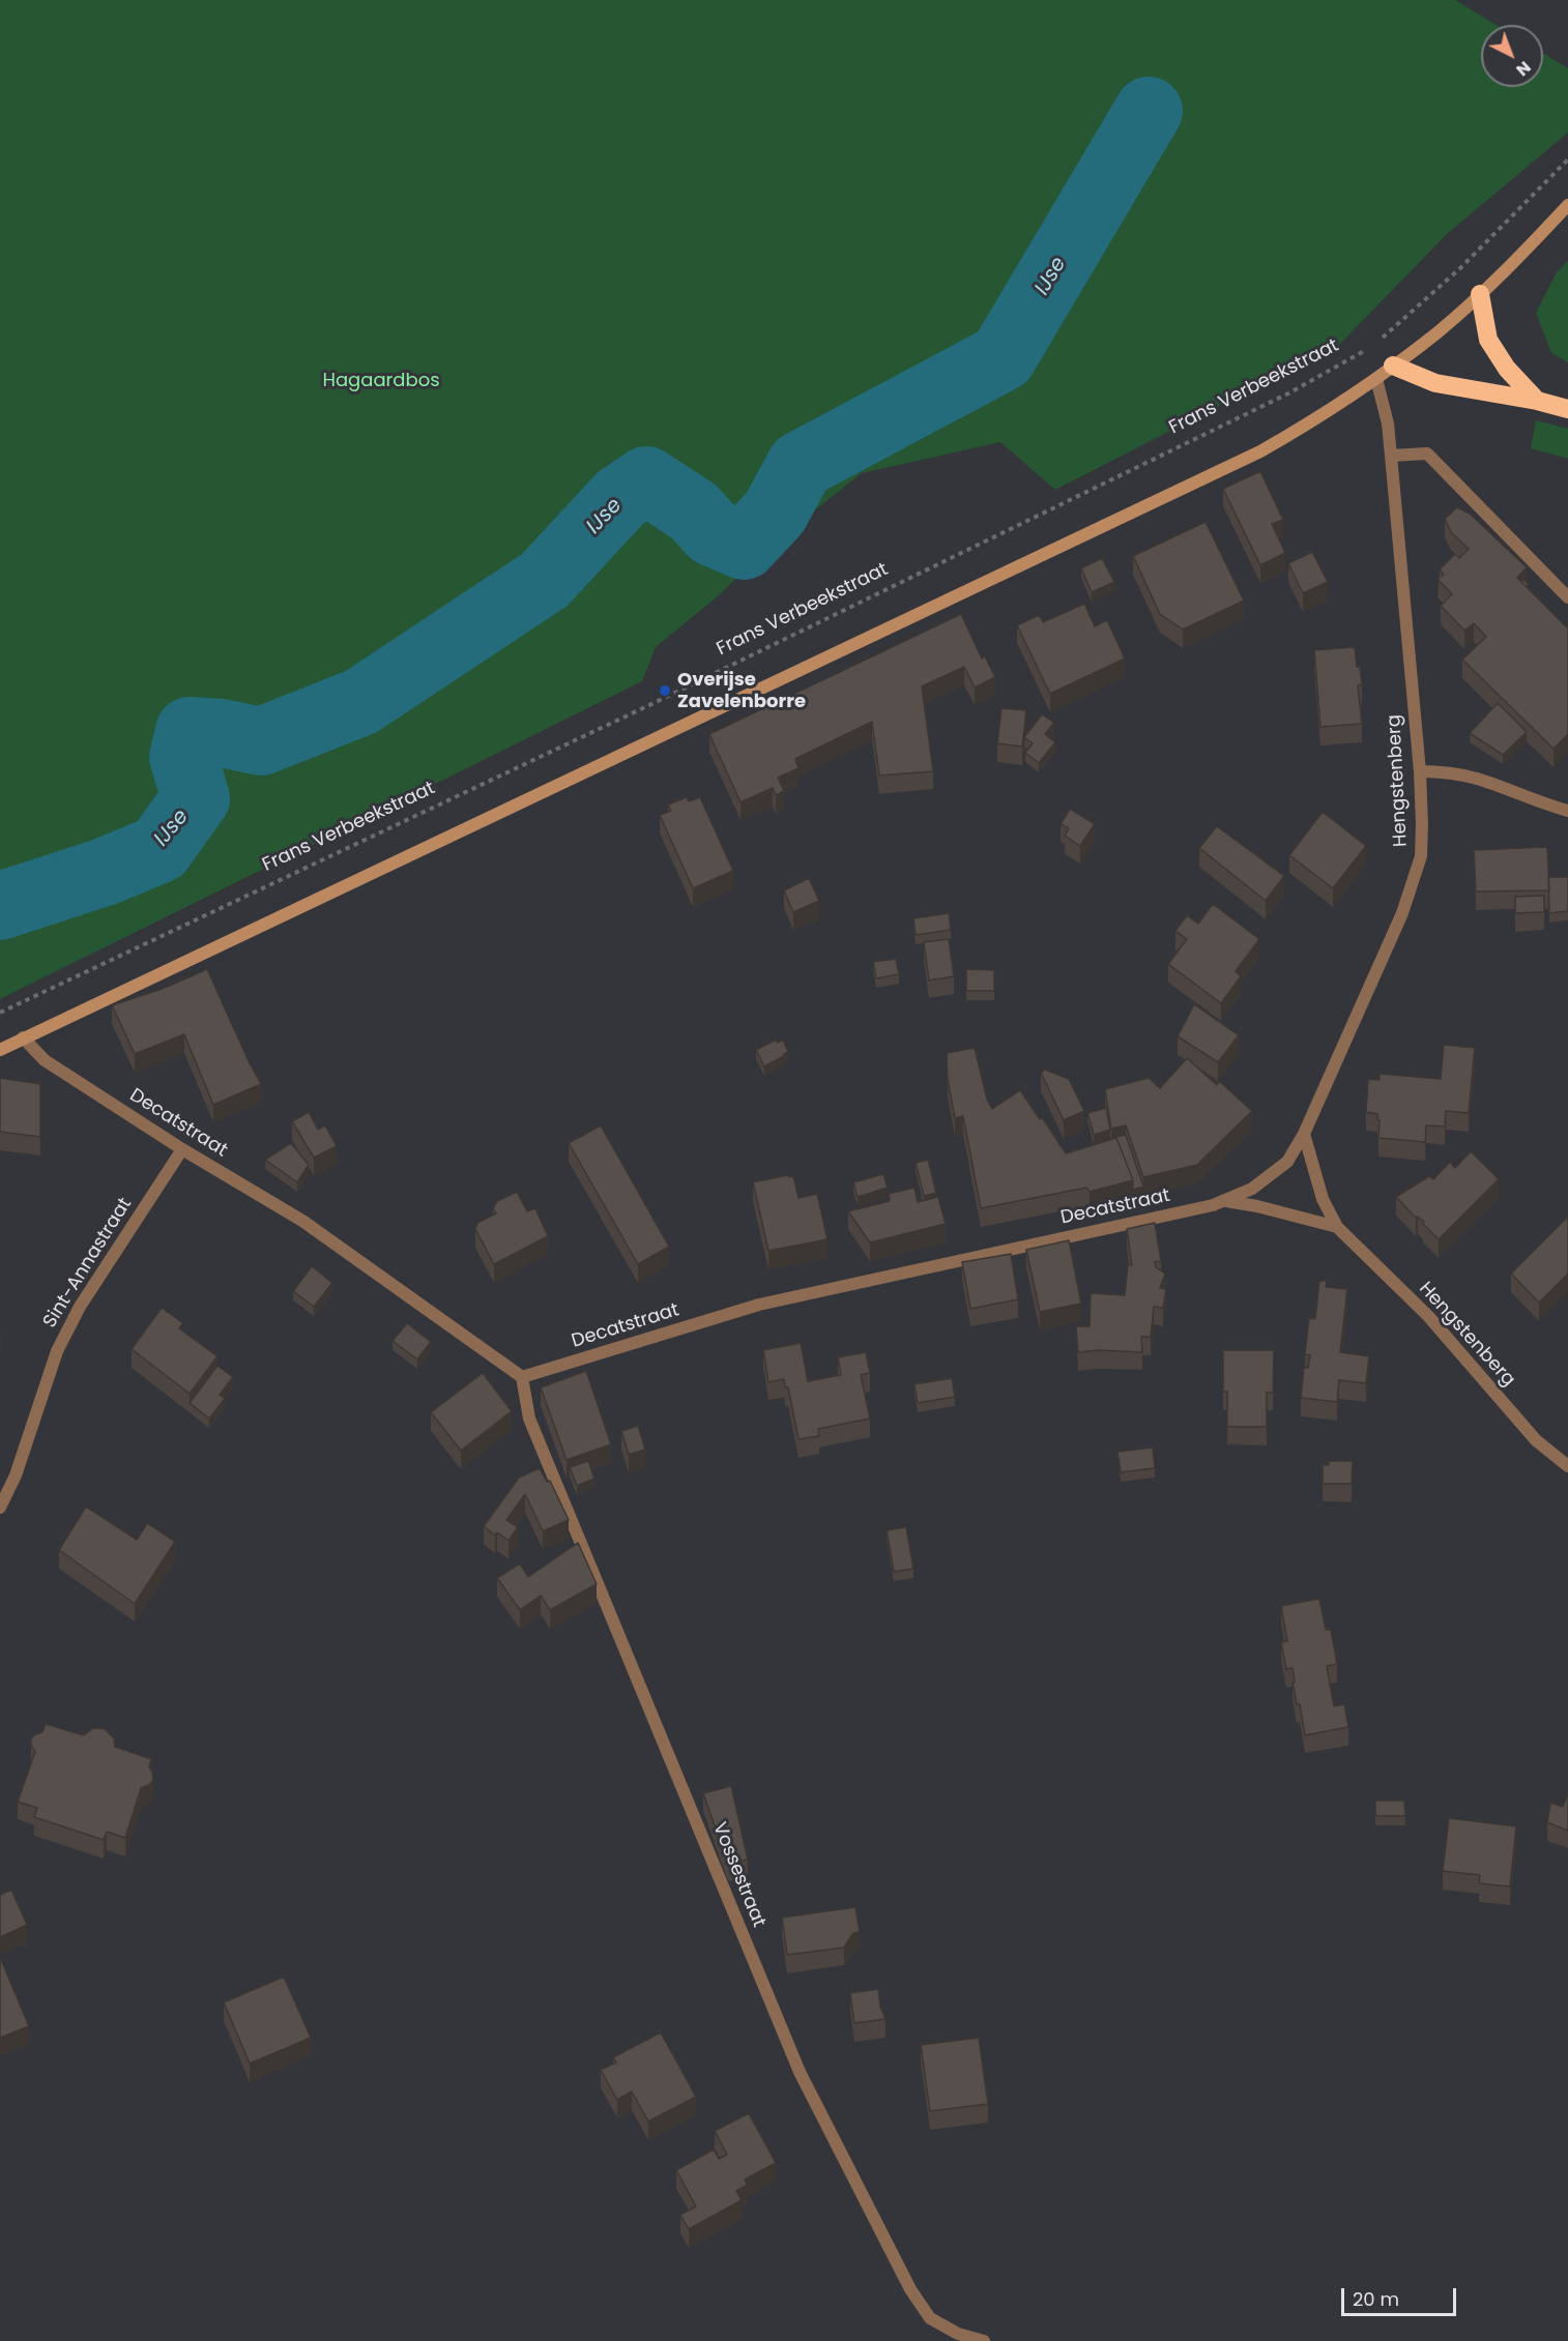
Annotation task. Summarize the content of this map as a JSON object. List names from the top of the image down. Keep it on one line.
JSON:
{"streets":{"street":["Hengstenberg","Decatstraat","Sint-Annastraat","Vossestraat"],"path":["Frans Verbeekstraat"]},"crossings":[["Hengstenberg","Decatstraat"],["Decatstraat","Sint-Annastraat"],["Decatstraat","Vossestraat"]],"water":["IJse"],"parks":["Hagaardbos"],"places":["Overijse Zavelenborre"],"scale_bar":"20 m","north":"bottom right"}
